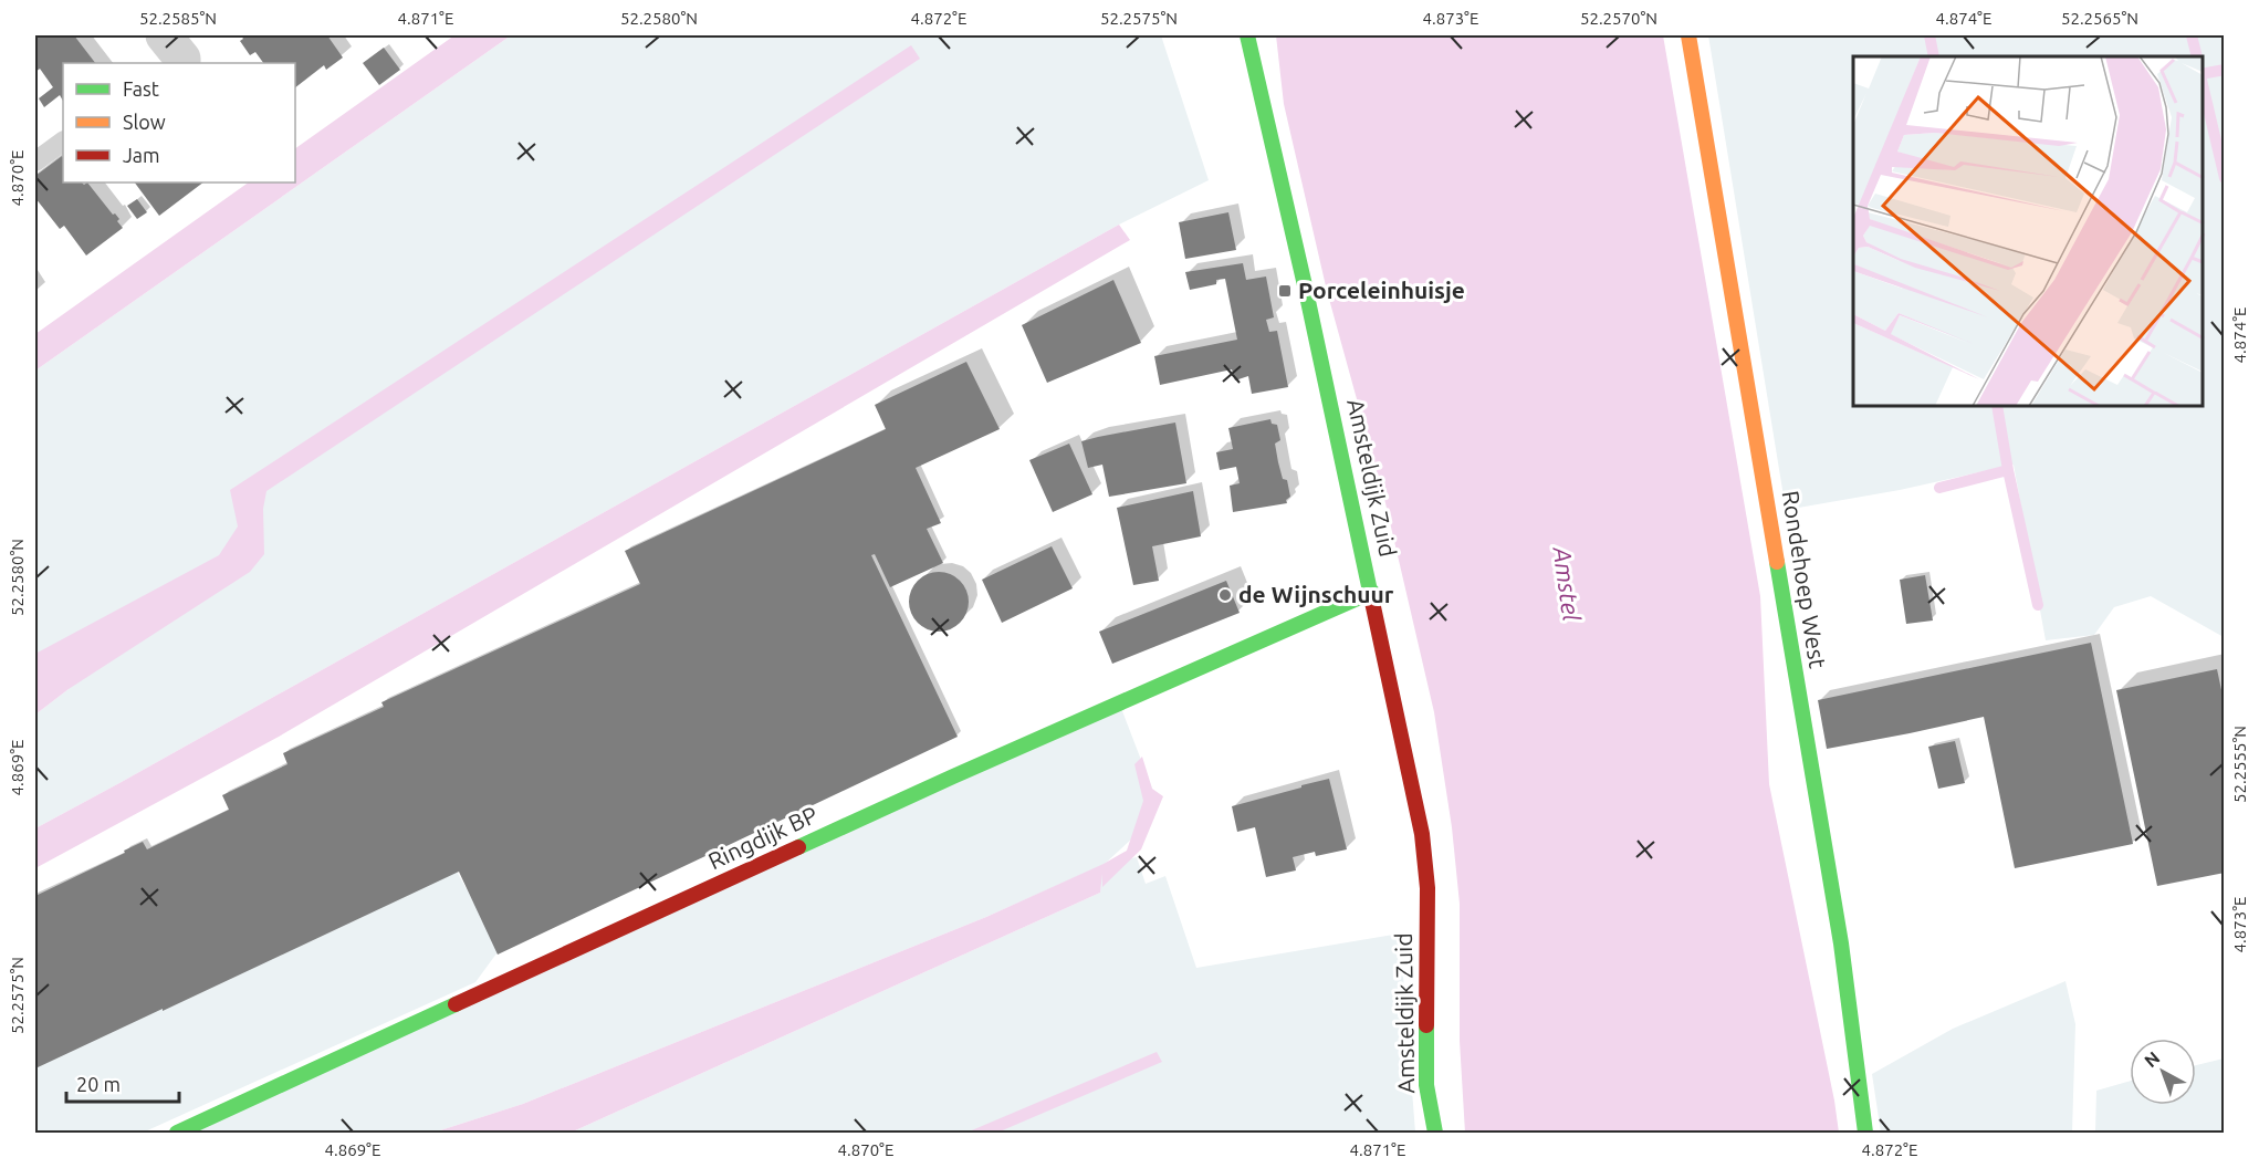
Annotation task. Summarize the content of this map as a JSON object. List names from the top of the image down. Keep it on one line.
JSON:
{"streets":{"street":["Amsteldijk Zuid","Rondehoep West","Ringdijk BP"]},"crossings":[["Amsteldijk Zuid","Ringdijk BP"]],"water":["Amstel"],"places":{"transit":["Porceleinhuisje"],"other":["de Wijnschuur"]},"legend":["Fast","Slow","Jam"],"scale_bar":"20 m","north":"top left","coordinates":["52.2585°N","4.871°E","52.2580°N","4.872°E","52.2575°N","4.873°E","52.2570°N","4.874°E","52.2565°N","4.870°E","52.2555°N","4.869°E"]}
